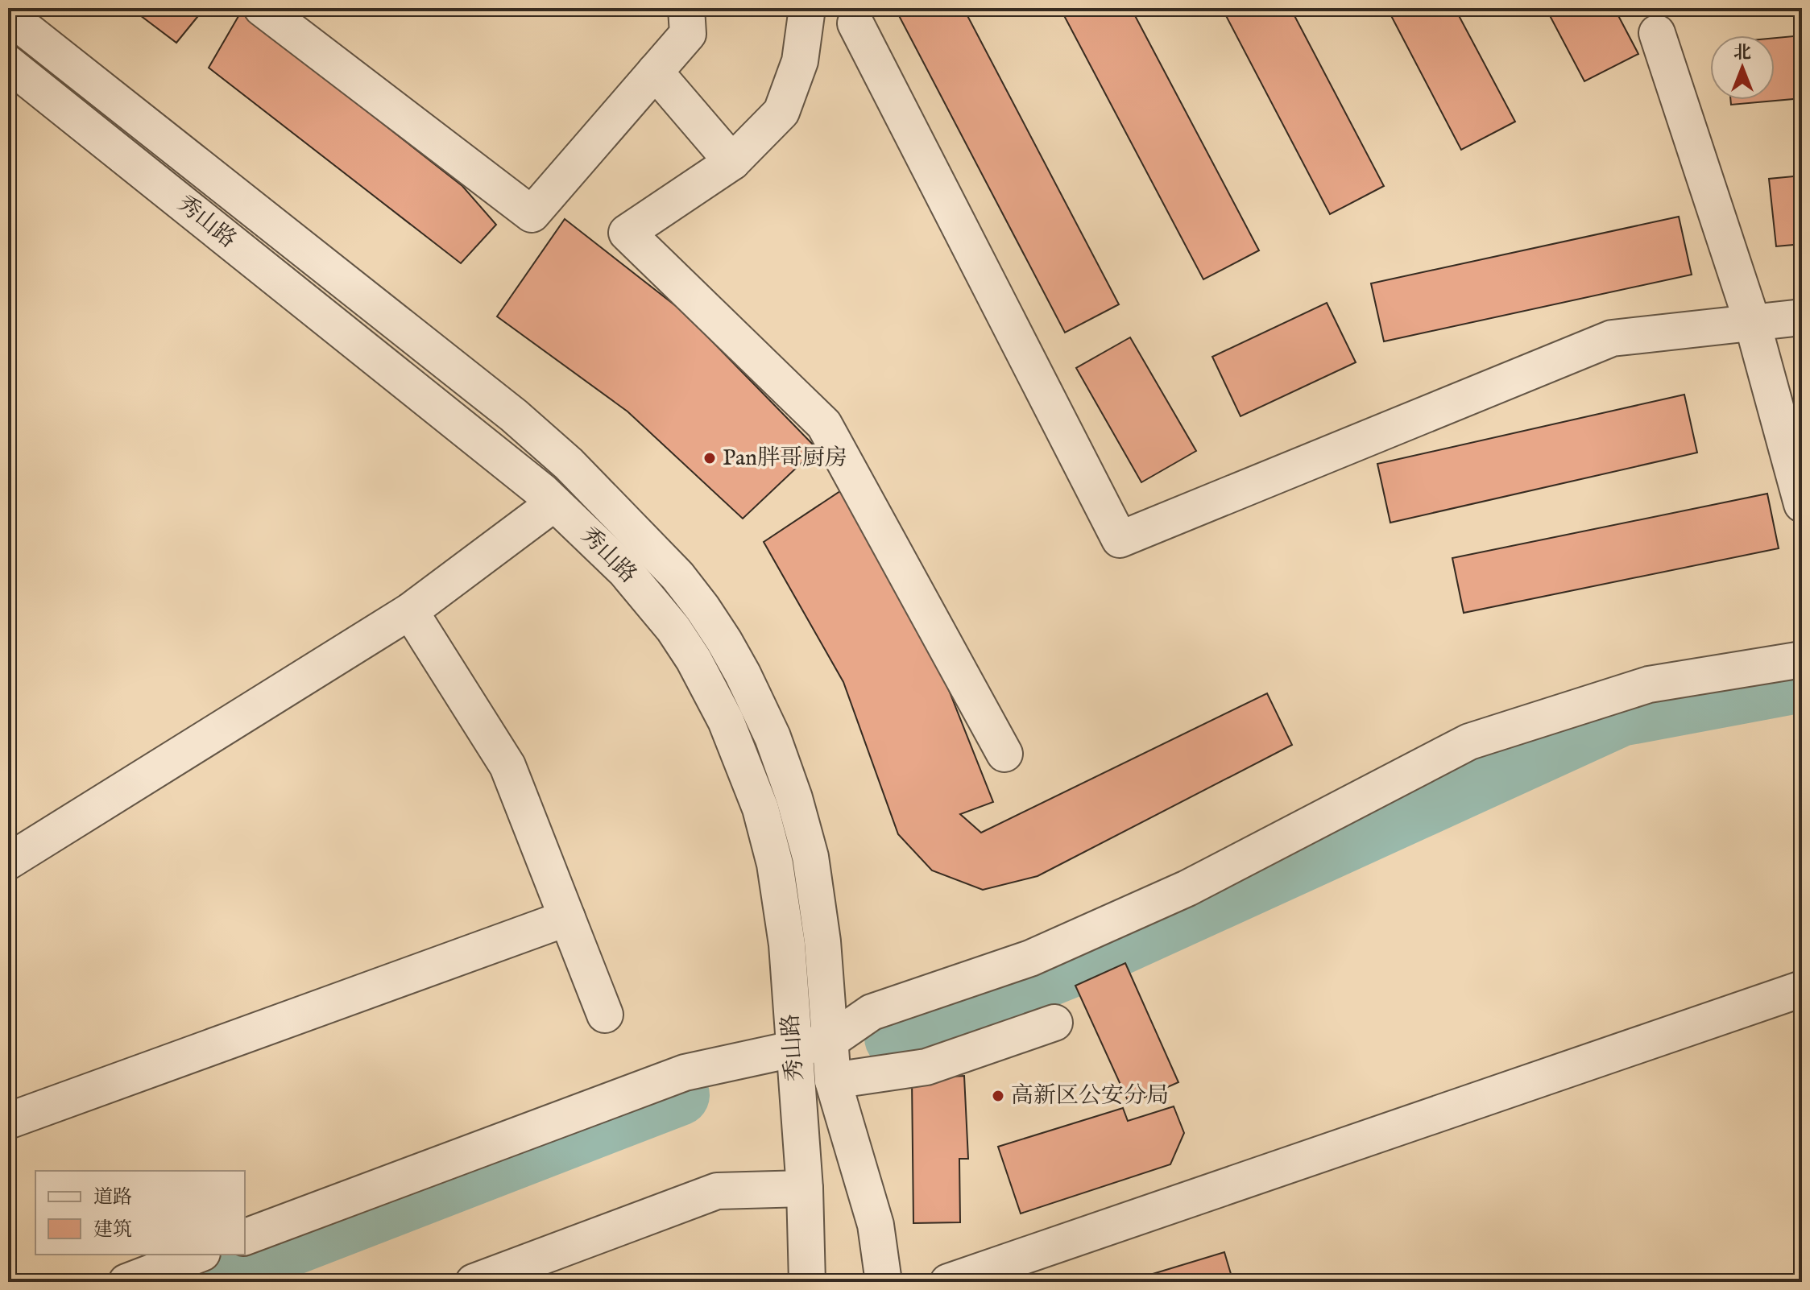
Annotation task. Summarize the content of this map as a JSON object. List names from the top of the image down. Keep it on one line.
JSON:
{"streets":{"street":["秀山路"]},"places":["Pan胖哥厨房","高新区公安分局"],"legend":["道路","建筑"],"north":"top"}
